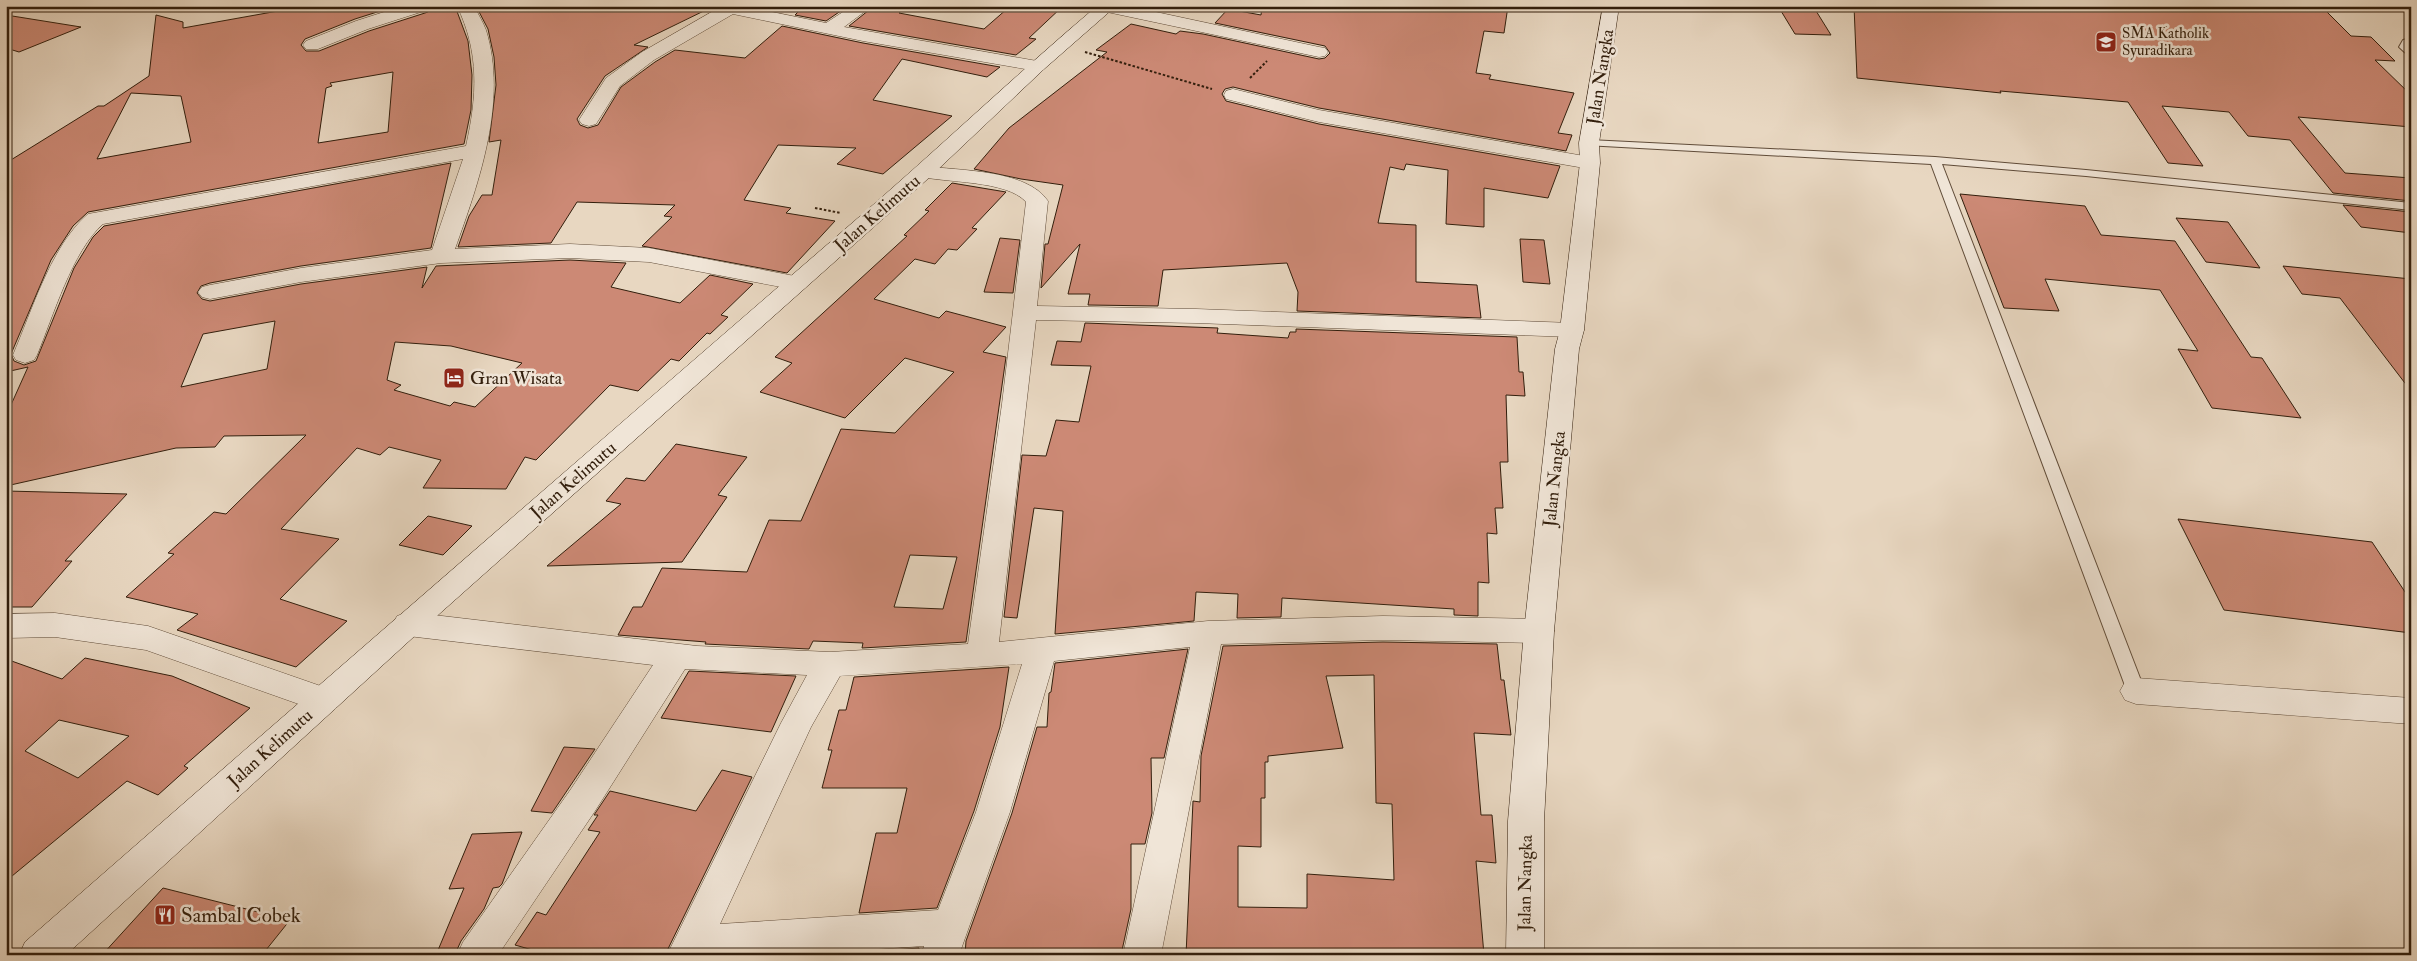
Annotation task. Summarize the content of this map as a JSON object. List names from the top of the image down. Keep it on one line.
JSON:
{"streets":{"street":["Jalan Nangka","Jalan Kelimutu"]},"places":{"school or university":["SMA Katholik Syuradikara"],"hotel":["Gran Wisata"],"restaurant":["Sambal Cobek"]}}
